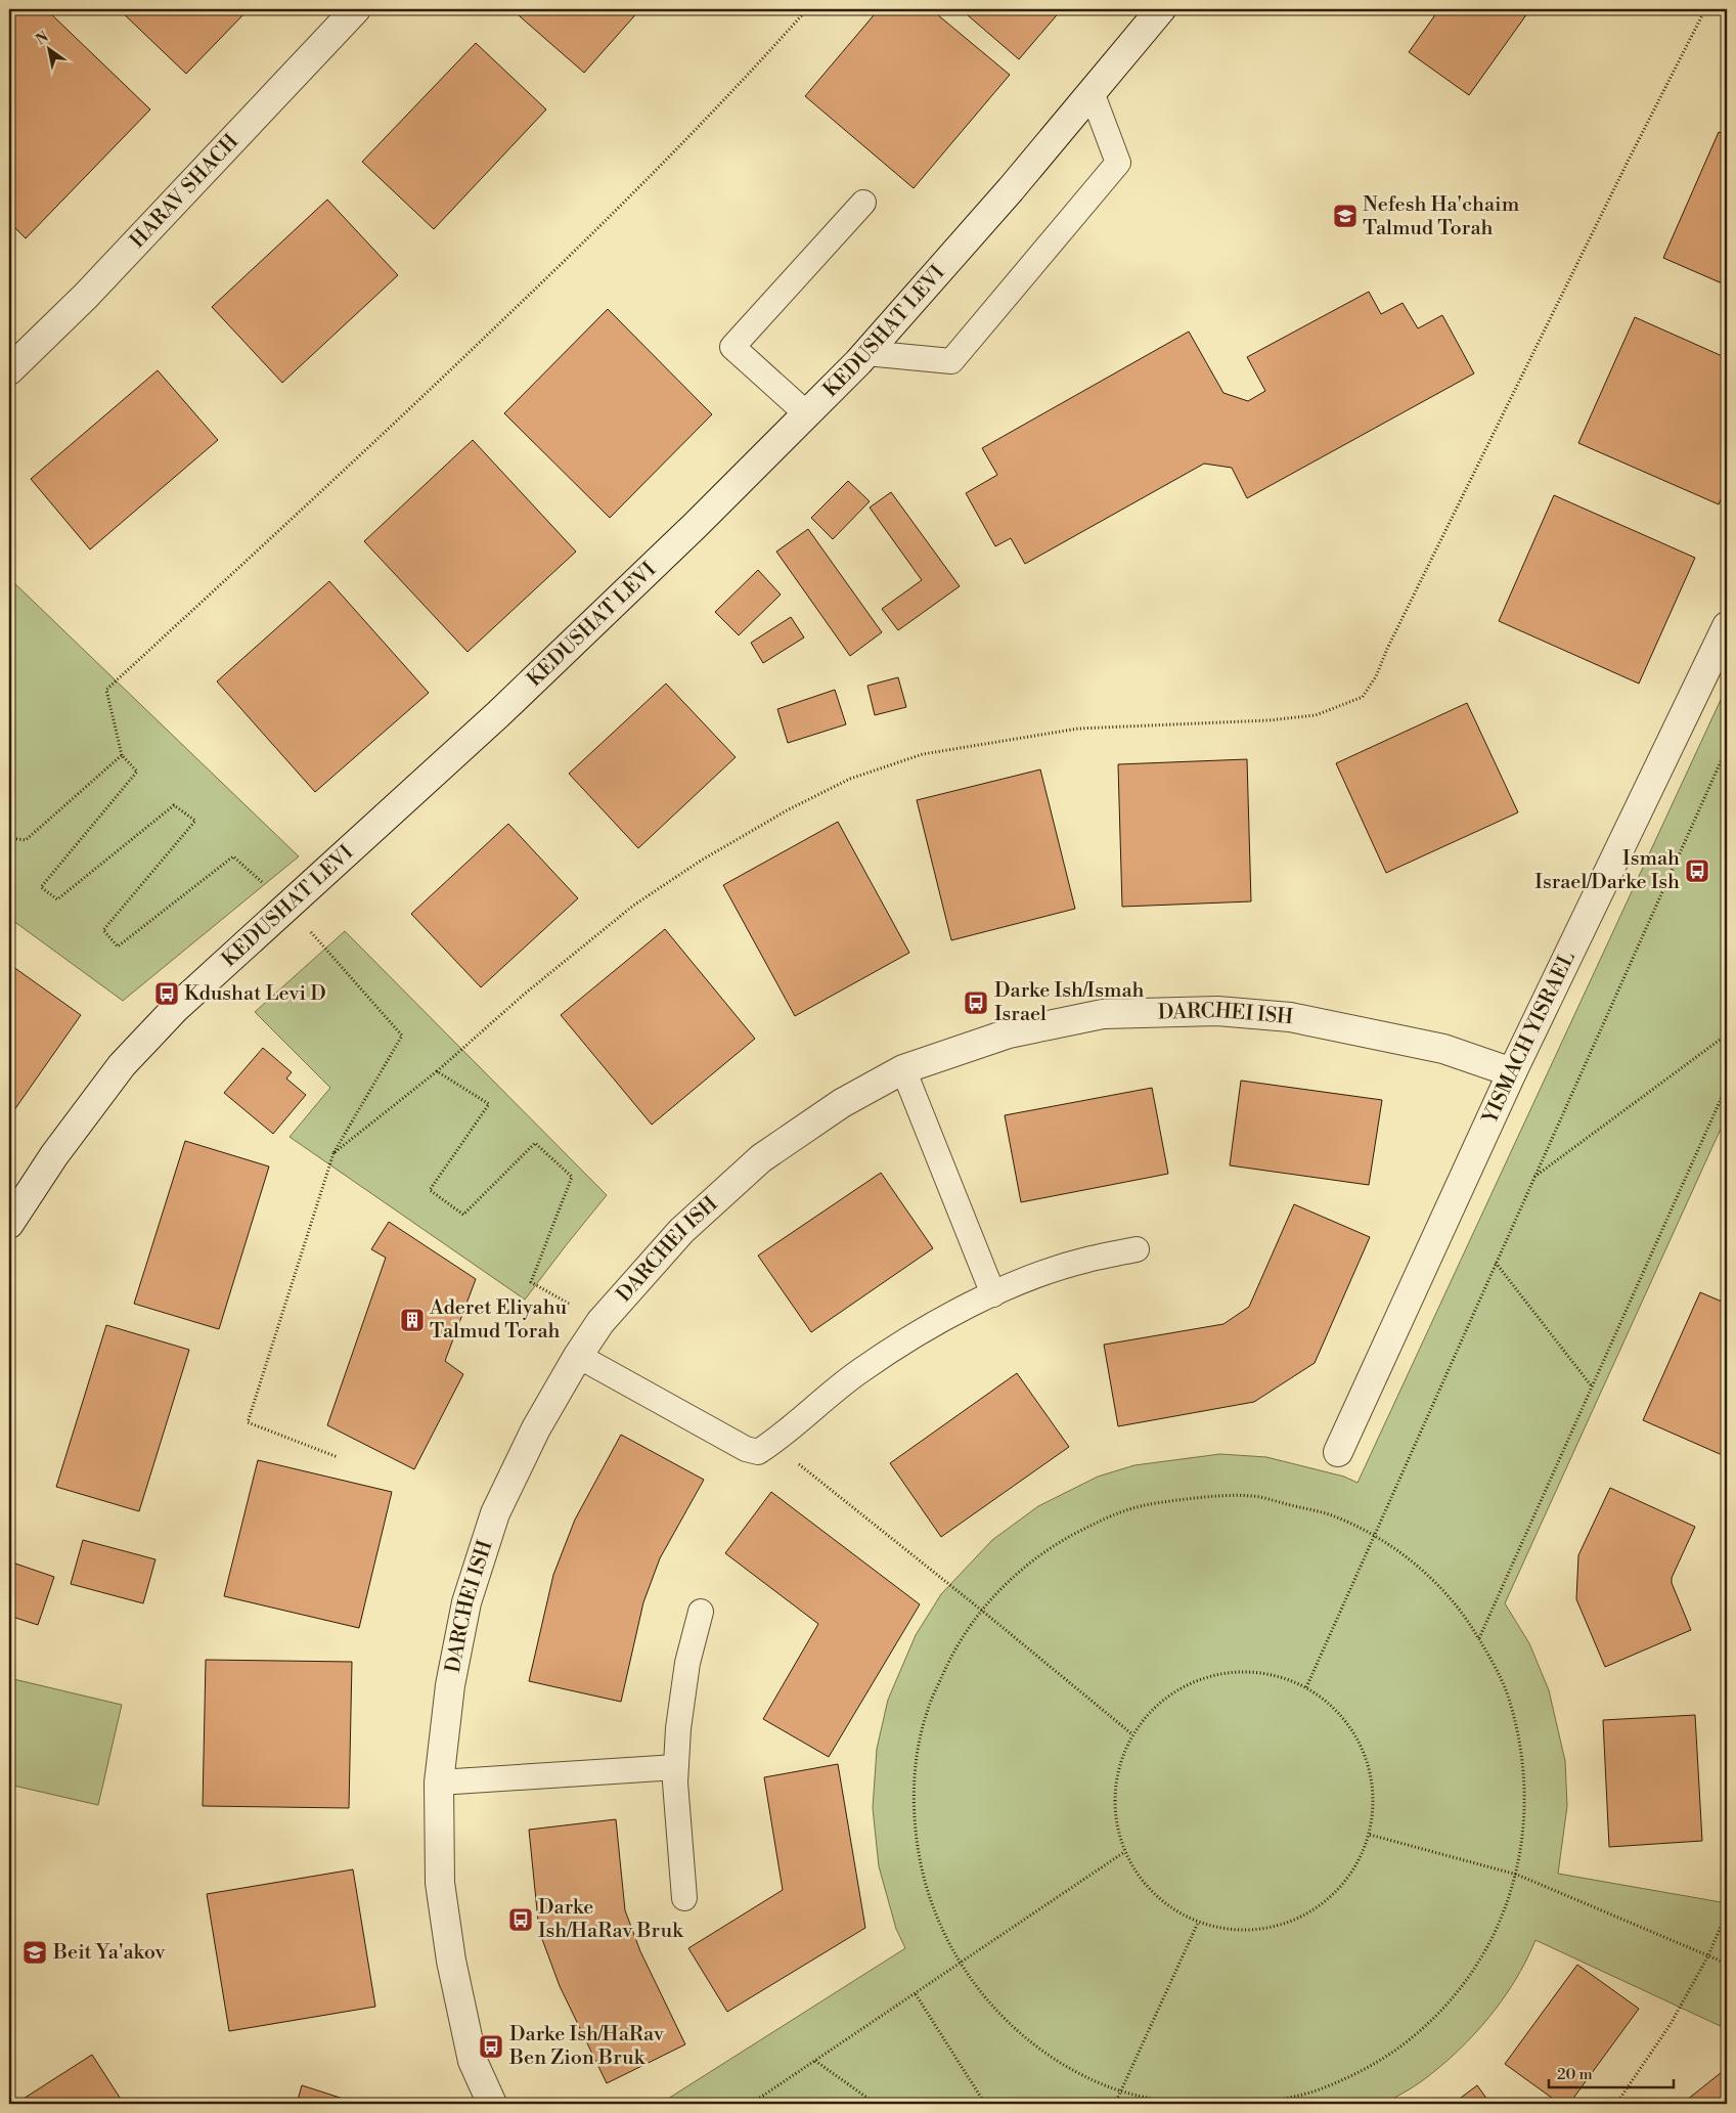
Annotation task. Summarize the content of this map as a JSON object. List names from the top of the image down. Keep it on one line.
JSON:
{"streets":{"street":["HARAV SHACH","KEDUSHAT LEVI","DARCHEI ISH","YISMACH YISRAEL"]},"crossings":[["DARCHEI ISH","YISMACH YISRAEL"]],"places":{"school or university":["Nefesh Ha'chaim Talmud Torah","Beit Ya'akov"],"bus stop":["Ismah Israel/Darke Ish","Kdushat Levi D","Darke Ish/Ismah Israel","Darke Ish/HaRav Bruk","Darke Ish/HaRav Ben Zion Bruk"],"building":["Aderet Eliyahu Talmud Torah"]},"scale_bar":"20 m","north":"top left"}
